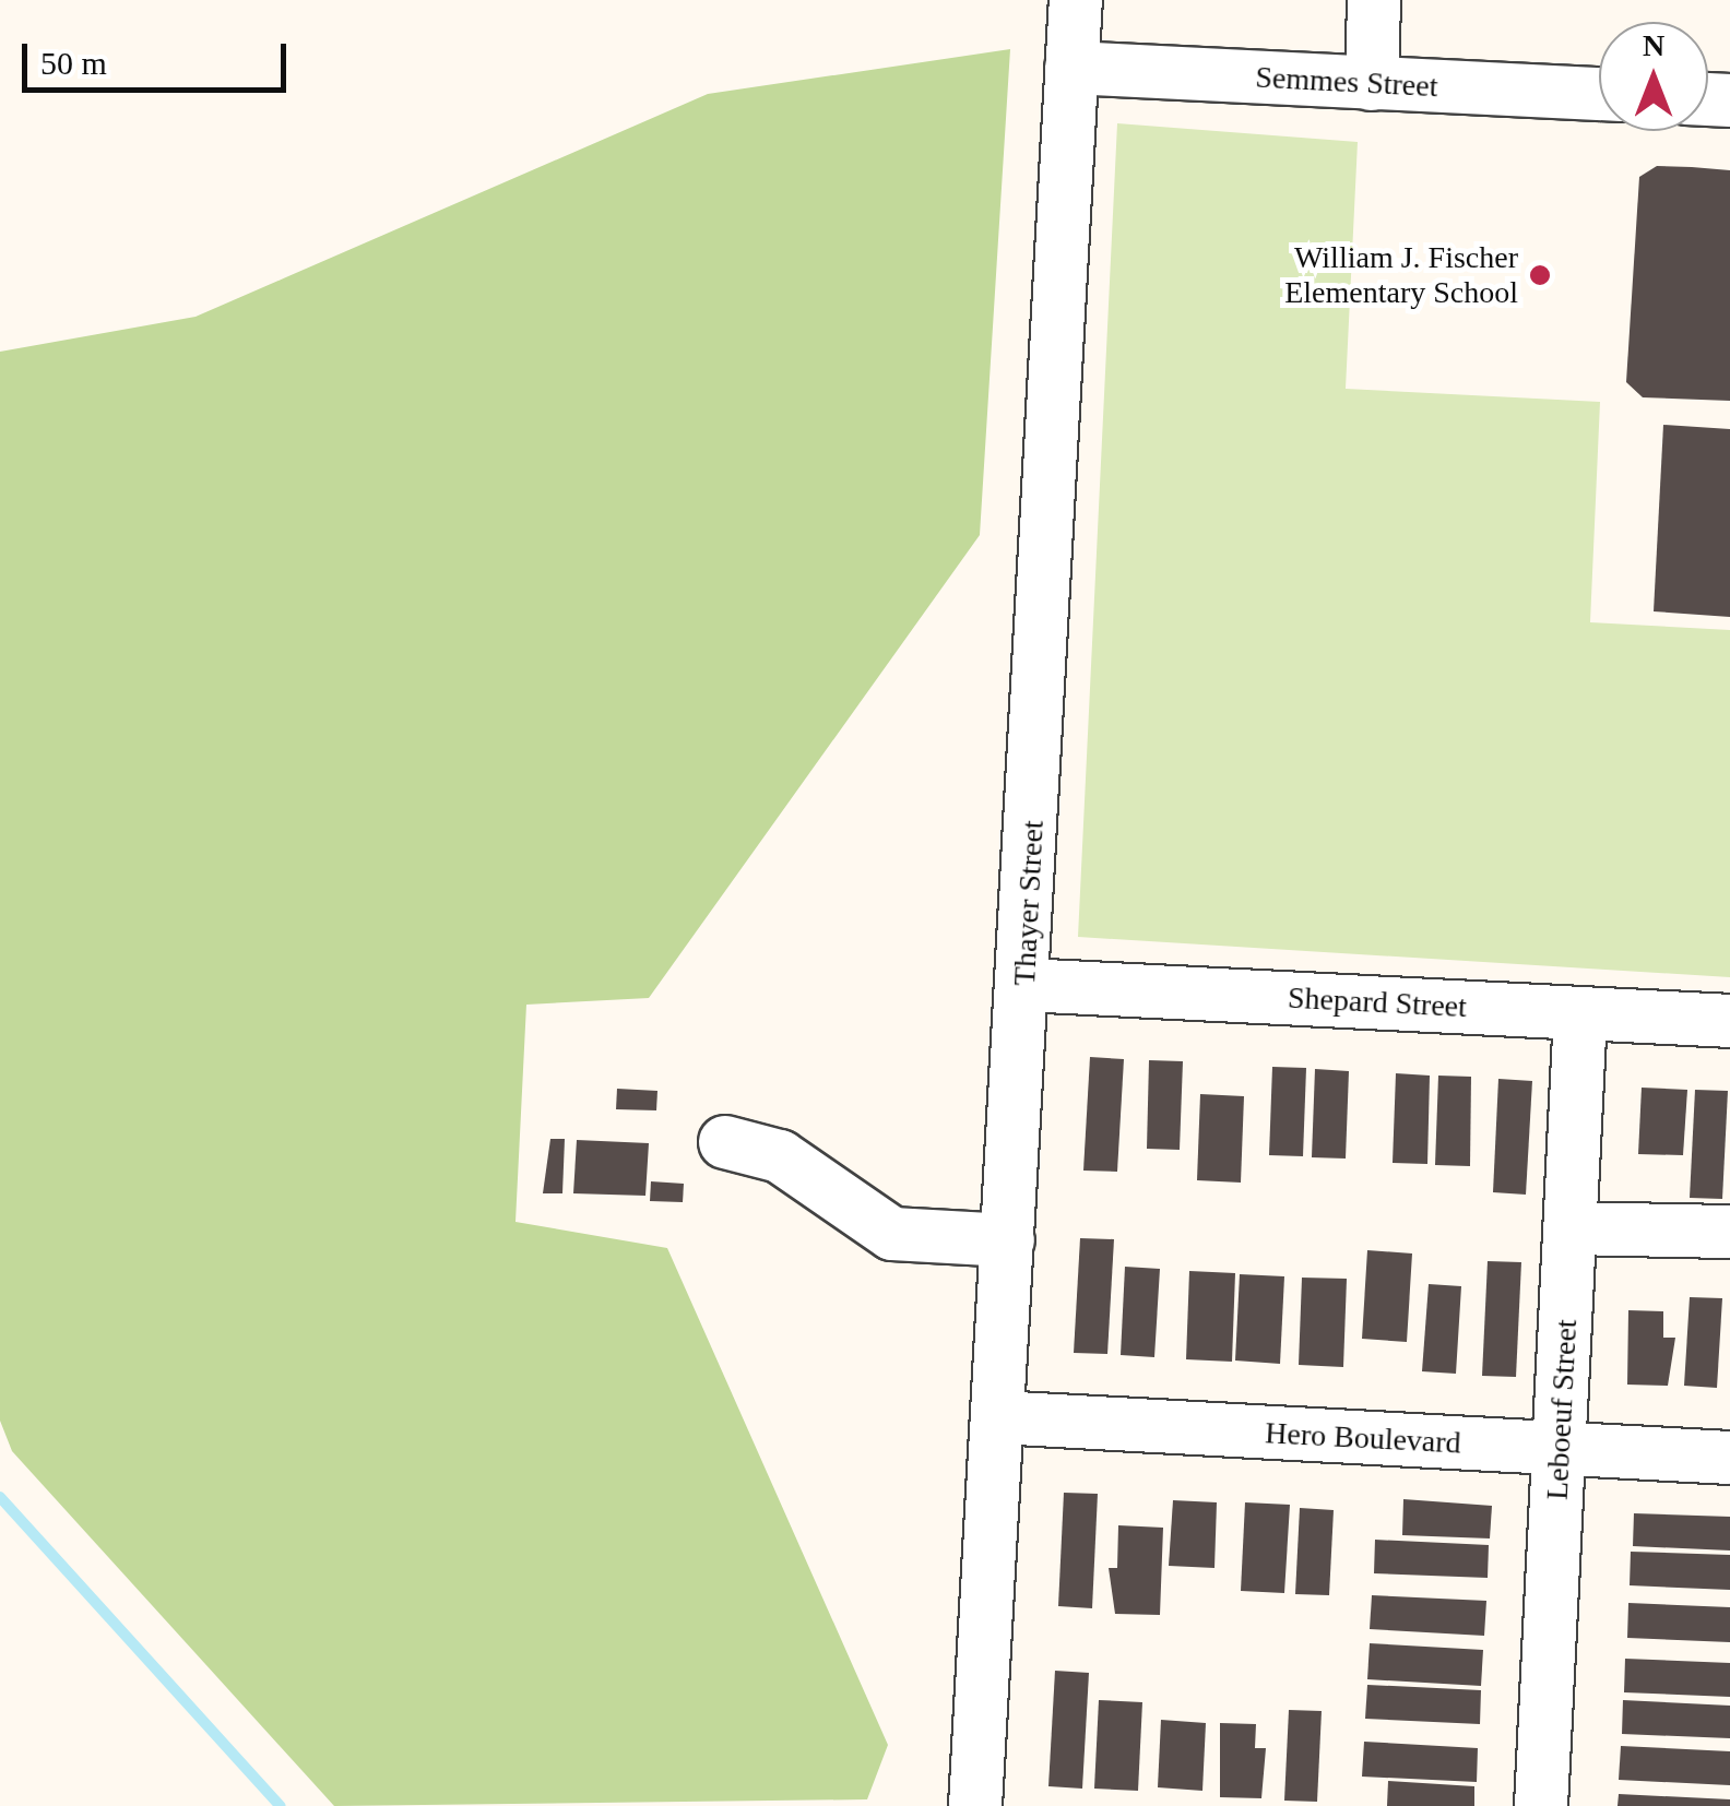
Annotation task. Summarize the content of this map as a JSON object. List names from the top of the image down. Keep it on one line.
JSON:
{"streets":{"street":["Semmes Street","Thayer Street","Shepard Street","Leboeuf Street","Hero Boulevard"]},"crossings":[["Semmes Street","Thayer Street"],["Thayer Street","Shepard Street"],["Thayer Street","Hero Boulevard"],["Shepard Street","Leboeuf Street"],["Leboeuf Street","Hero Boulevard"]],"places":["William J. Fischer Elementary School"],"scale_bar":"50 m","north":"top"}
